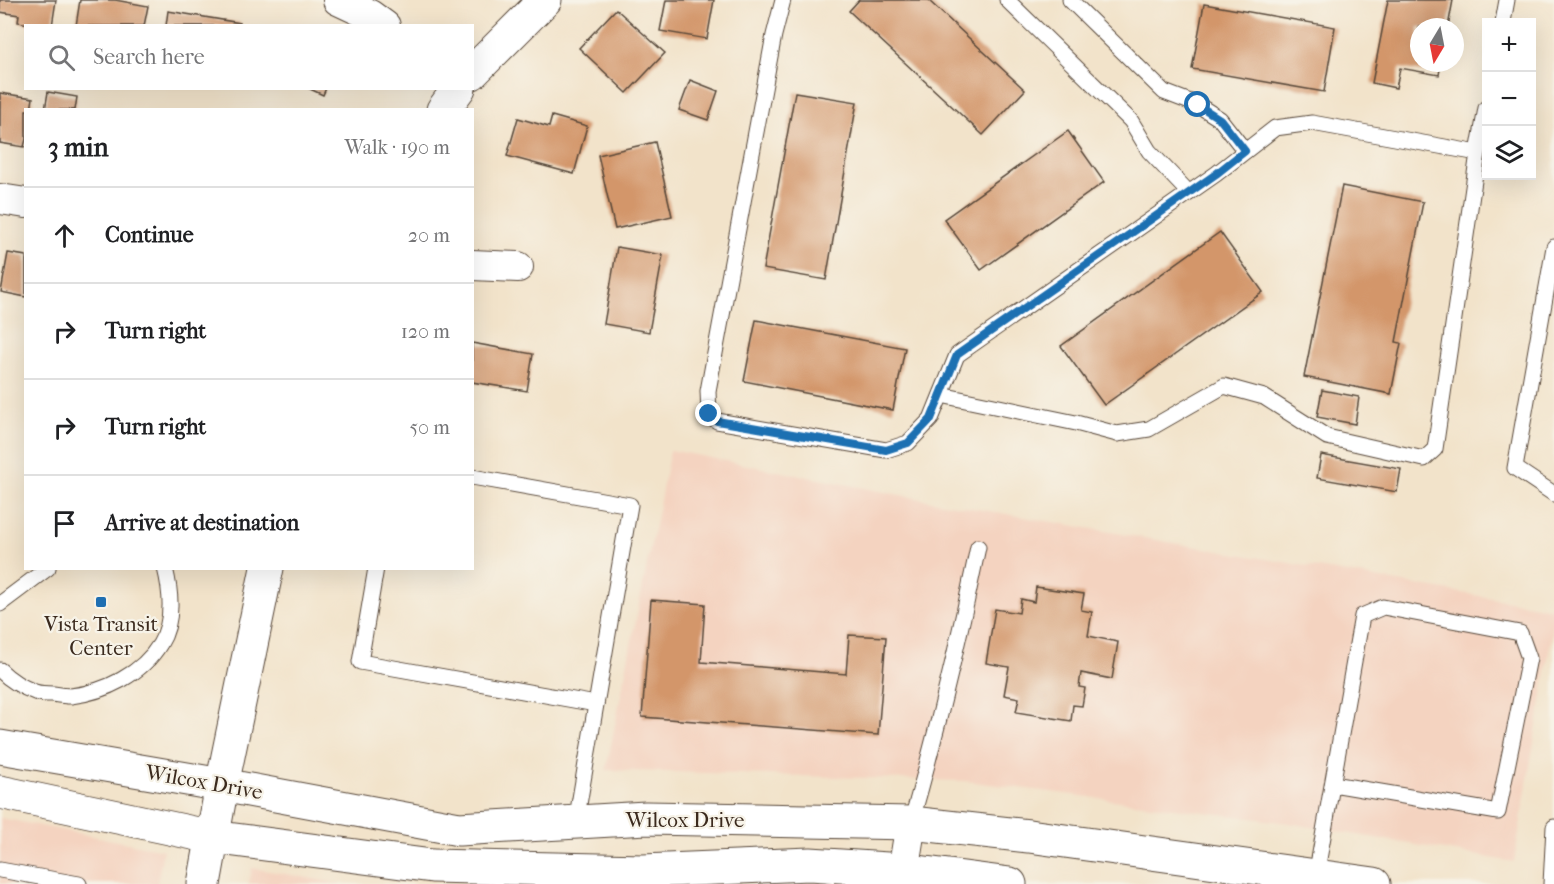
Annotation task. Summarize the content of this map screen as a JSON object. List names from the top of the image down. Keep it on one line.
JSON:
{"streets":{"street":["Wilcox Drive"]},"places":{"transit":["Vista Transit Center"]},"north":"bottom","page":{"map_buttons":["+","−"],"search":"Search here","heading":["3 min","Walk · 190 m"],"list":[["Continue","20 m"],["Turn right","120 m"],["Turn right","50 m"],"Arrive at destination"]}}
